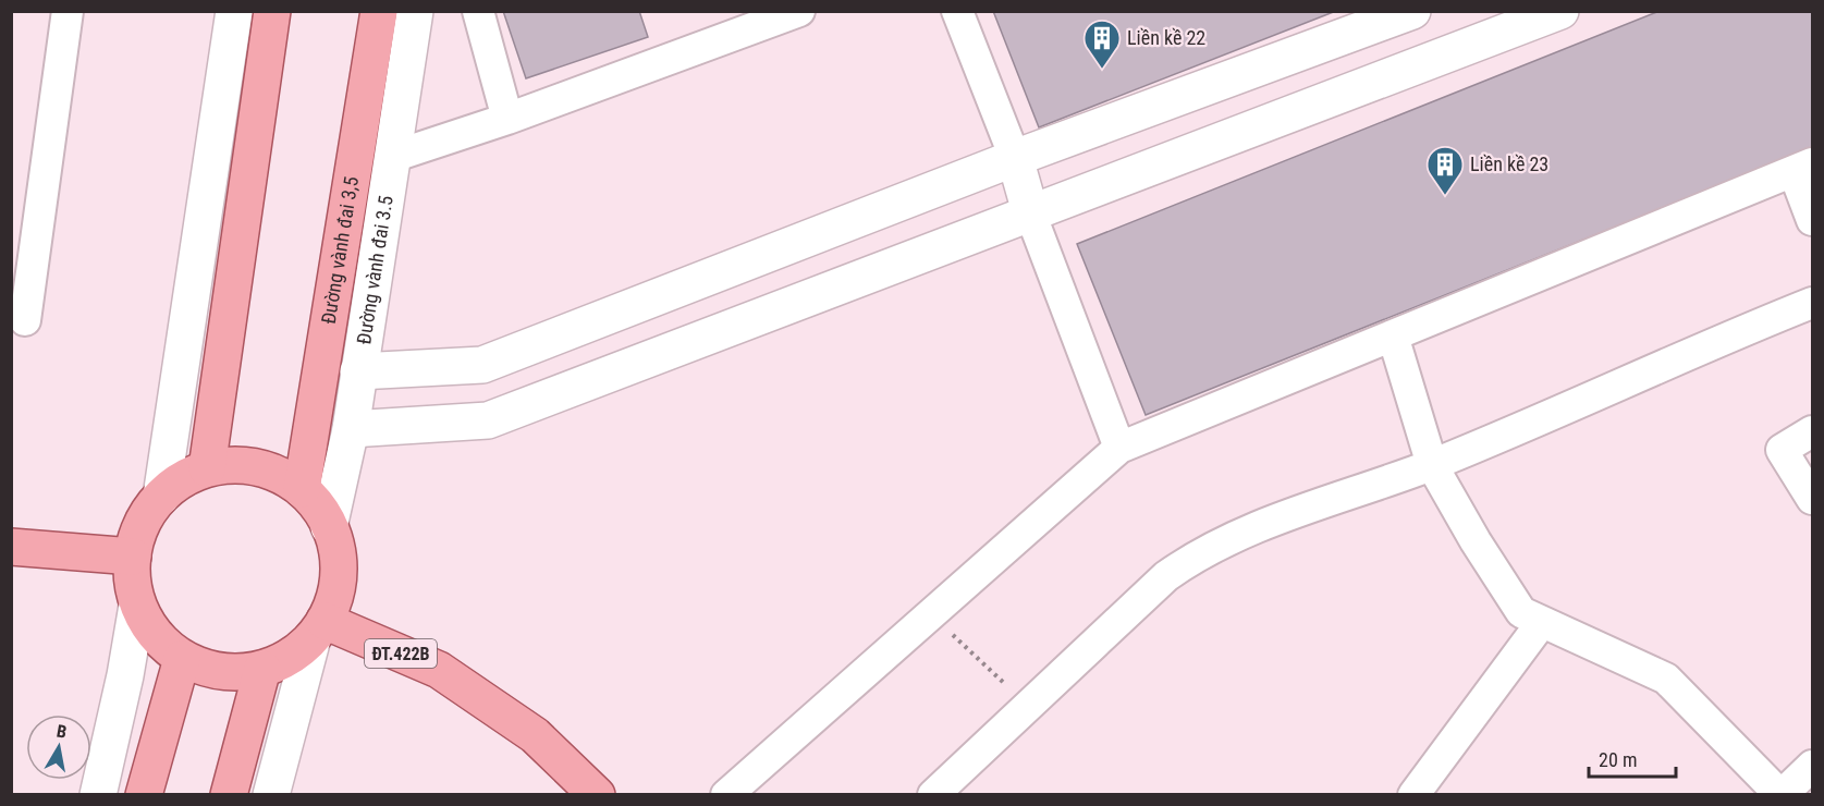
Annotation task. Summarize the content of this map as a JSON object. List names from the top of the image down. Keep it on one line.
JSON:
{"streets":{"main road":["Đường vành đai 3,5","Đường vành đai 3.5","ĐT.422B"]},"crossings":[["Đường vành đai 3,5","Đường vành đai 3.5"],["Đường vành đai 3,5","ĐT.422B"],["Đường vành đai 3.5","ĐT.422B"]],"places":{"building":["Liền kề 22","Liền kề 23"]},"scale_bar":"20 m","north":"top"}
